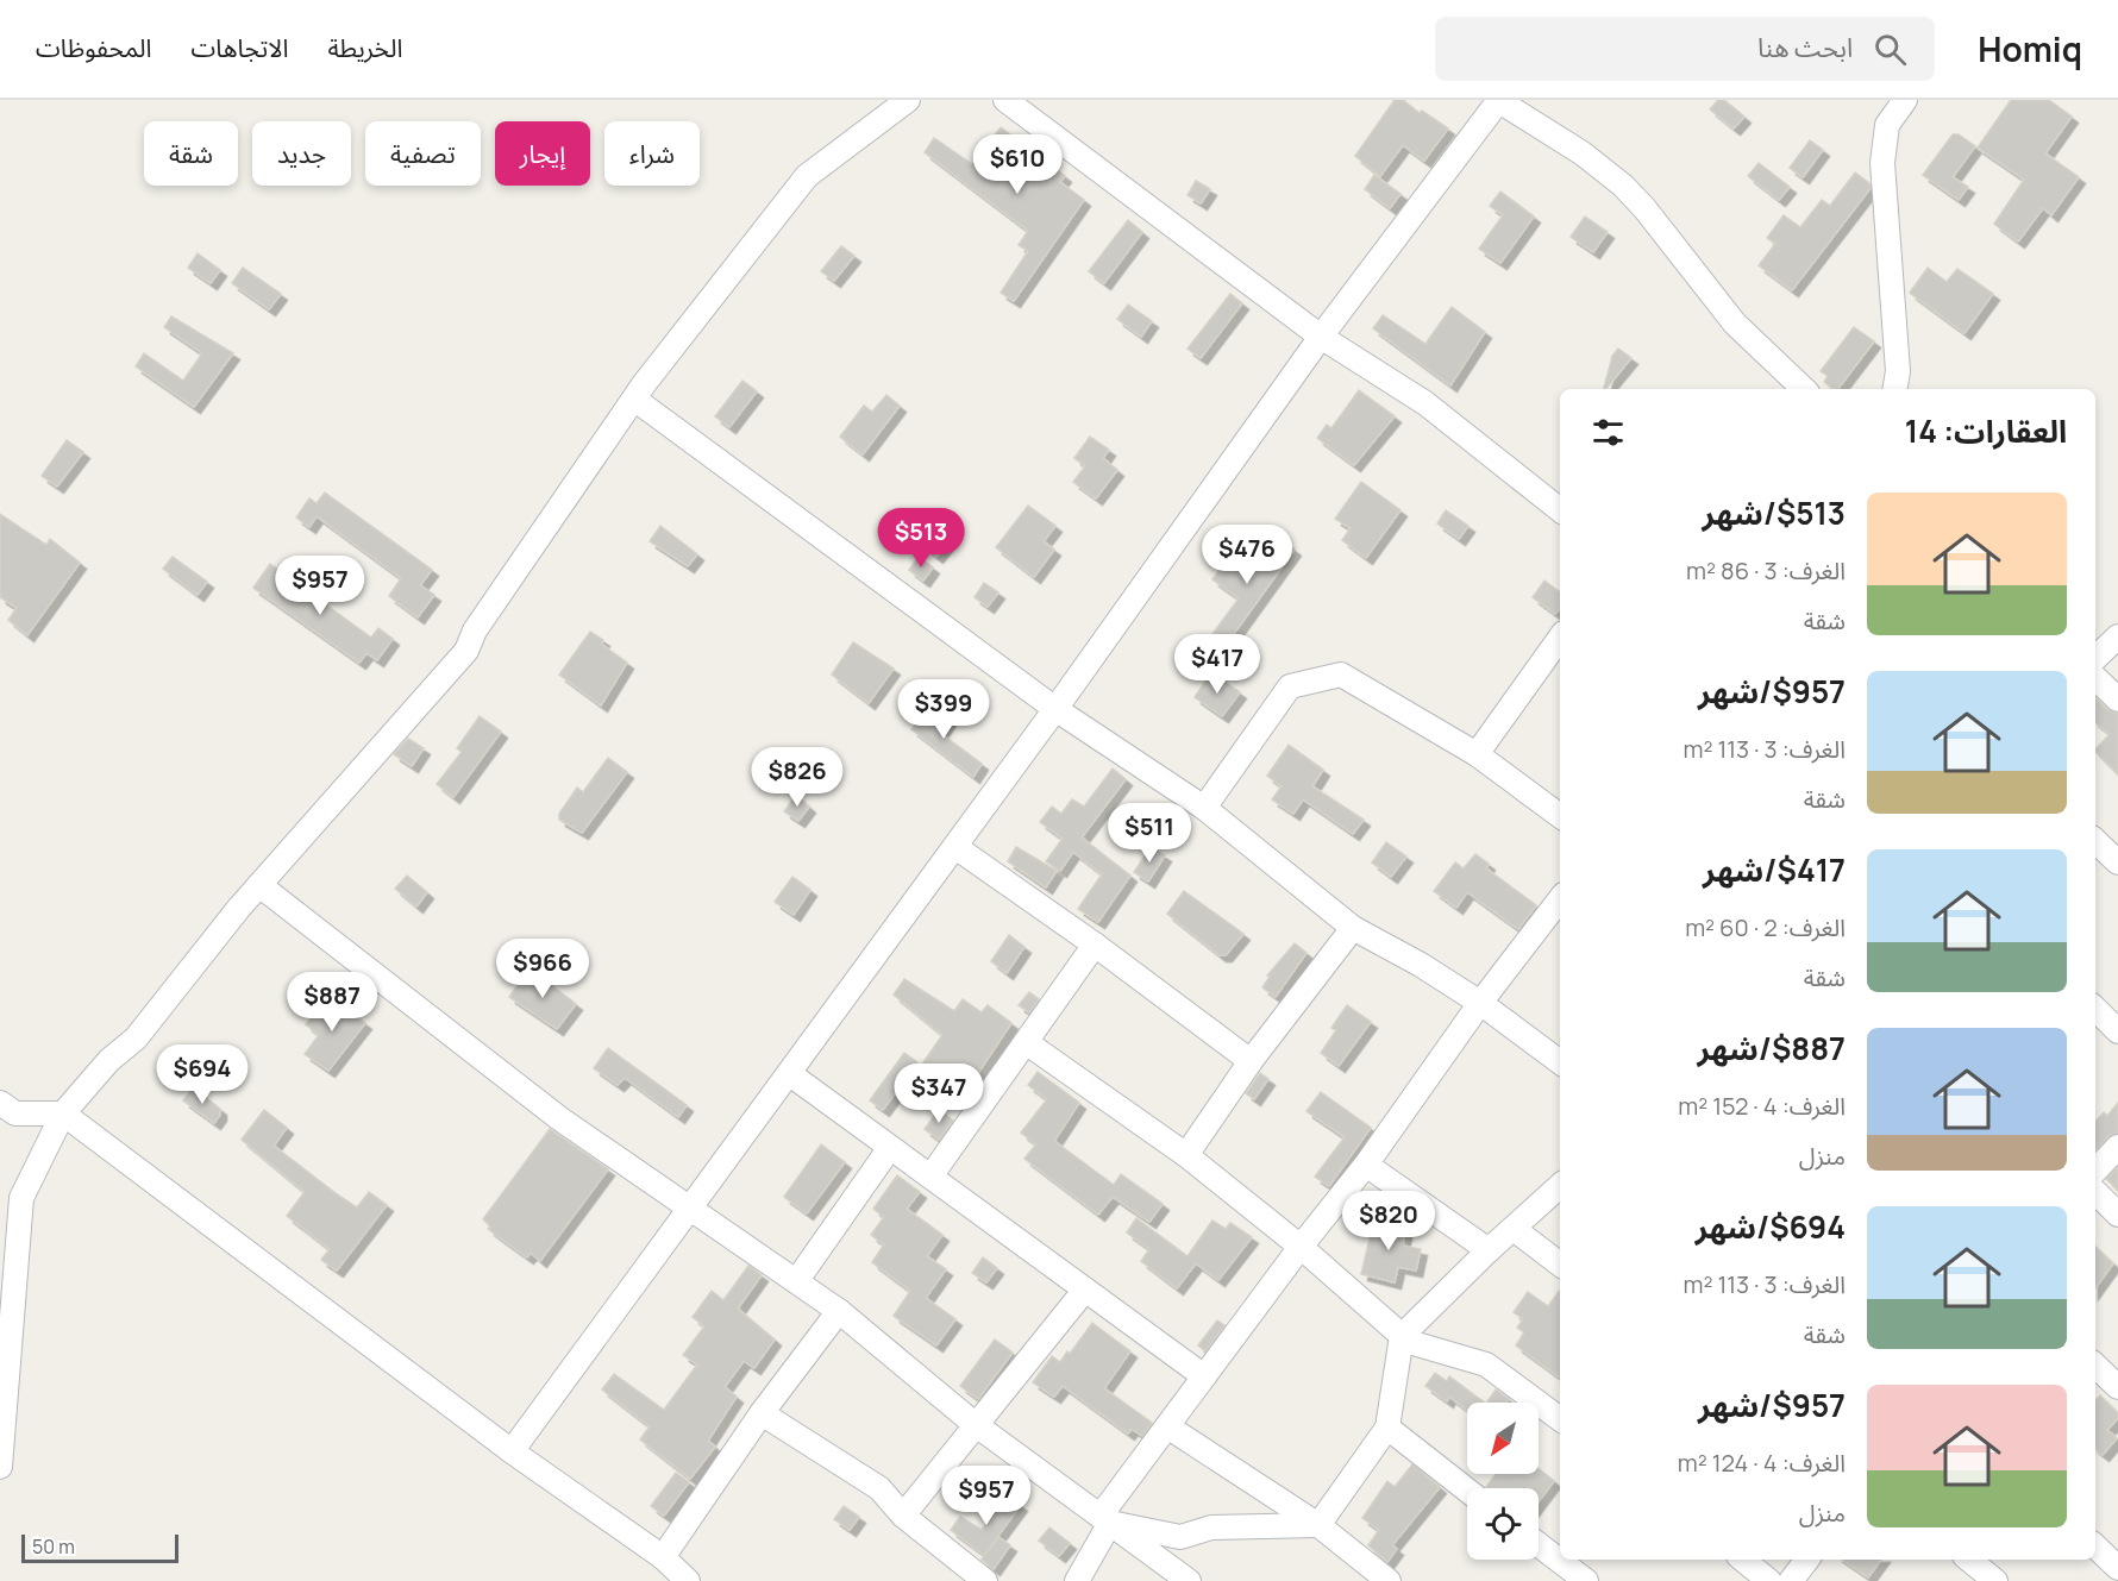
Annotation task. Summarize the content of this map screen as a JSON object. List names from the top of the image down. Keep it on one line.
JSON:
{"scale_bar":"50 m","north":"bottom left","page":{"header":"Homiq","search":"ابحث هنا","nav":["الخريطة","الاتجاهات","المحفوظات"],"chip":["شراء","إيجار","تصفية","جديد","شقة"],"price":["$610","$513","$476","$957","$417","$399","$826","$511","$966","$887","$694","$347","$820","$957"],"heading":"العقارات: 14","list":[{"name":"$513/شهر","note":"الغرف: 3 · 86 m² · شقة"},{"name":"$957/شهر","note":"الغرف: 3 · 113 m² · شقة"},{"name":"$417/شهر","note":"الغرف: 2 · 60 m² · شقة"},{"name":"$887/شهر","note":"الغرف: 4 · 152 m² · منزل"},{"name":"$694/شهر","note":"الغرف: 3 · 113 m² · شقة"},{"name":"$957/شهر","note":"الغرف: 4 · 124 m² · منزل"}],"scale":"50 m"}}
